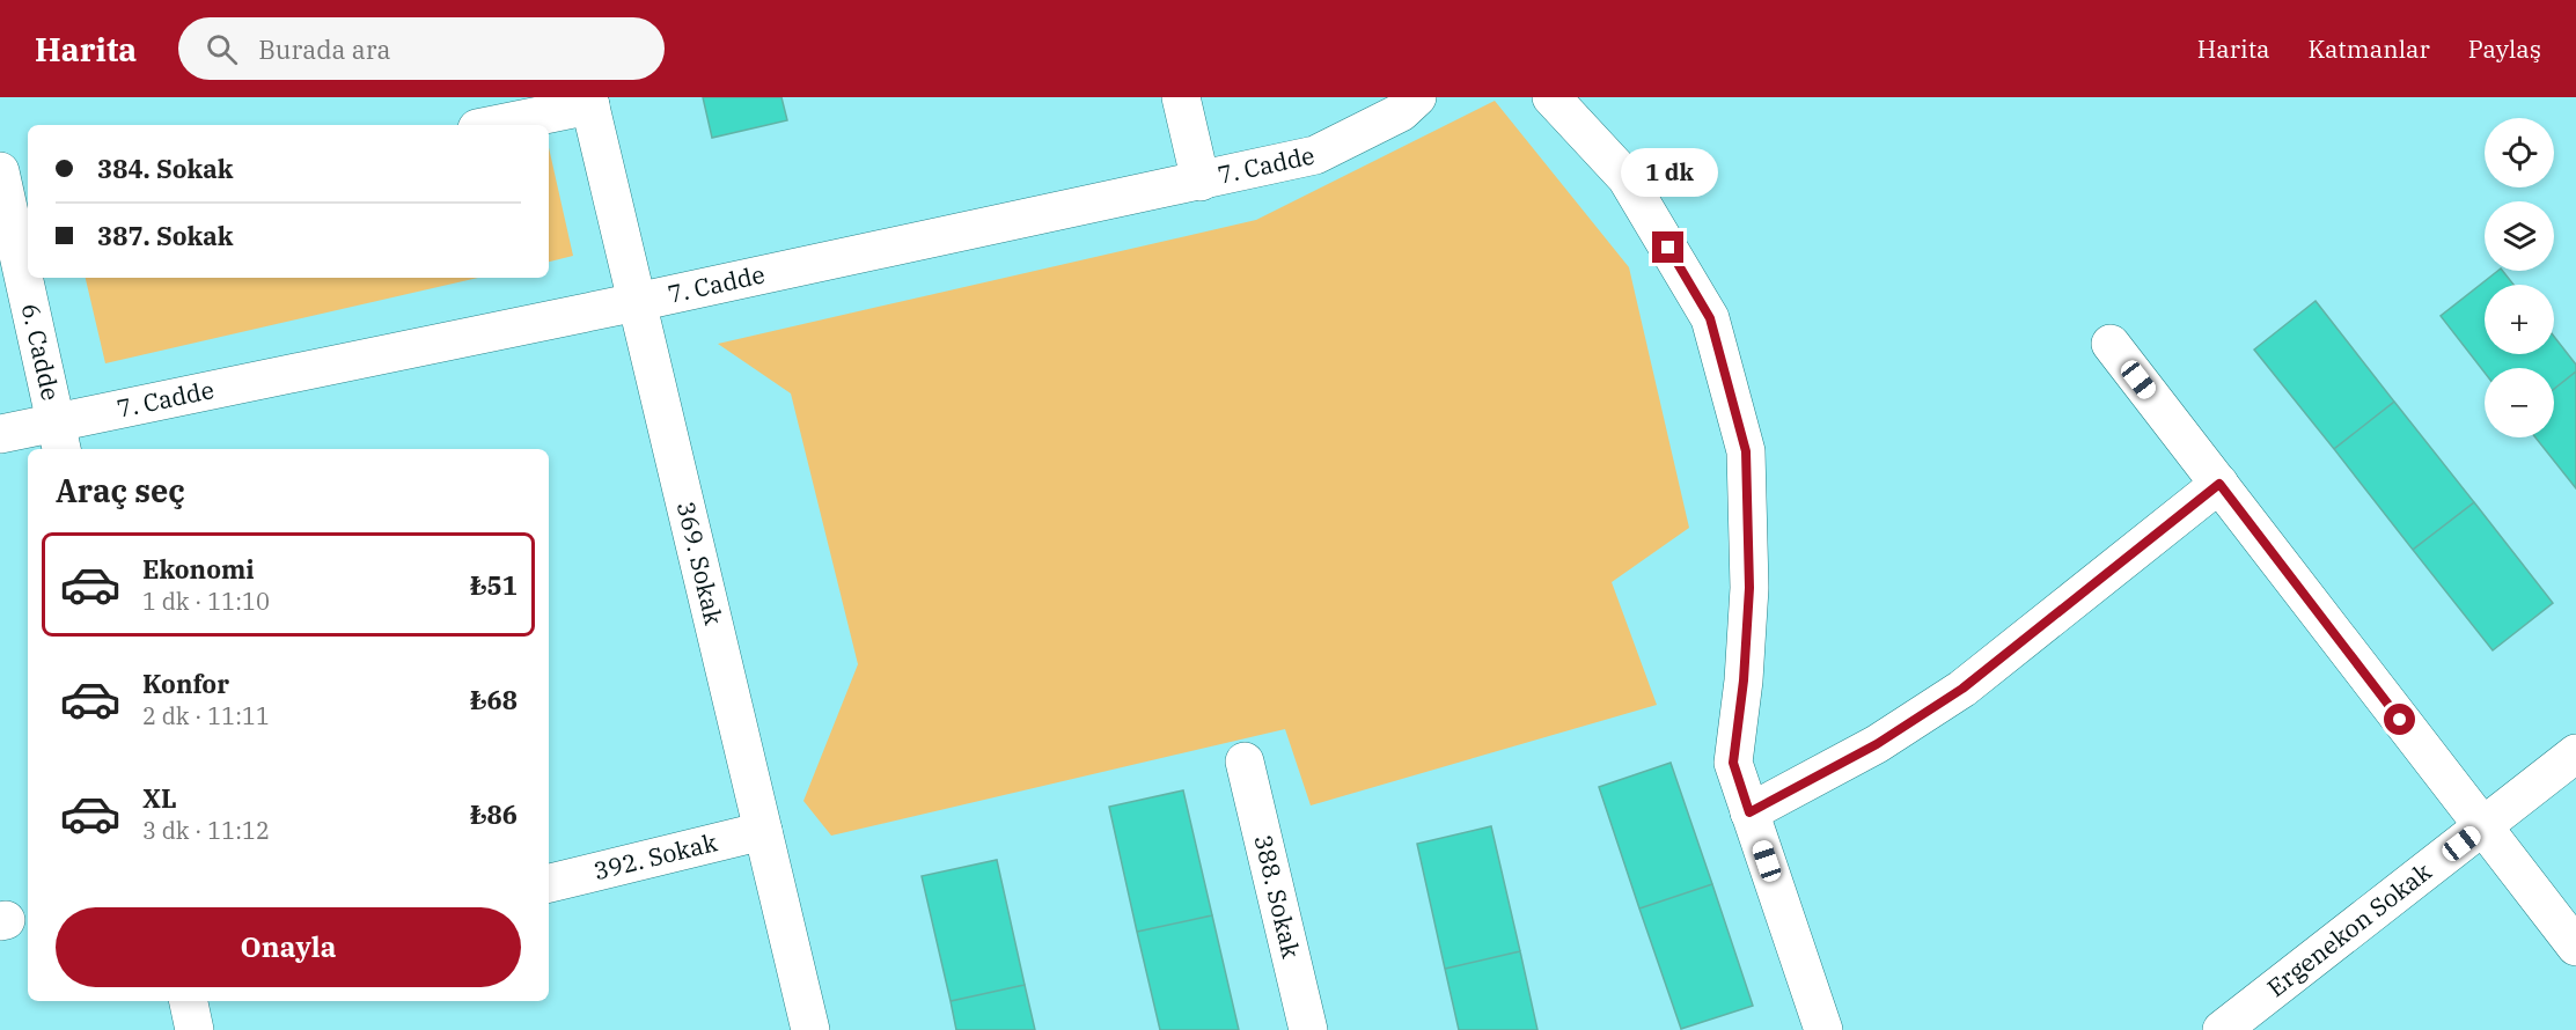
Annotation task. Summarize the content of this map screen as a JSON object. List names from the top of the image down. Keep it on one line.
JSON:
{"streets":{"street":["7. Cadde","6. Cadde","369. Sokak","392. Sokak","388. Sokak","Ergenekon Sokak"]},"crossings":[["7. Cadde","6. Cadde"],["7. Cadde","369. Sokak"],["369. Sokak","392. Sokak"]],"page":{"header":"Harita","search":"Burada ara","nav":["Harita","Katmanlar","Paylaş"],"map_buttons":["+","−"],"banner":["384. Sokak","387. Sokak"],"bubble":"1 dk","heading":"Araç seç","list":[{"name":"Ekonomi","note":"1 dk · 11:10","value":"₺51"},{"name":"Konfor","note":"2 dk · 11:11","value":"₺68"},{"name":"XL","note":"3 dk · 11:12","value":"₺86"}],"buttons":"Onayla"}}
